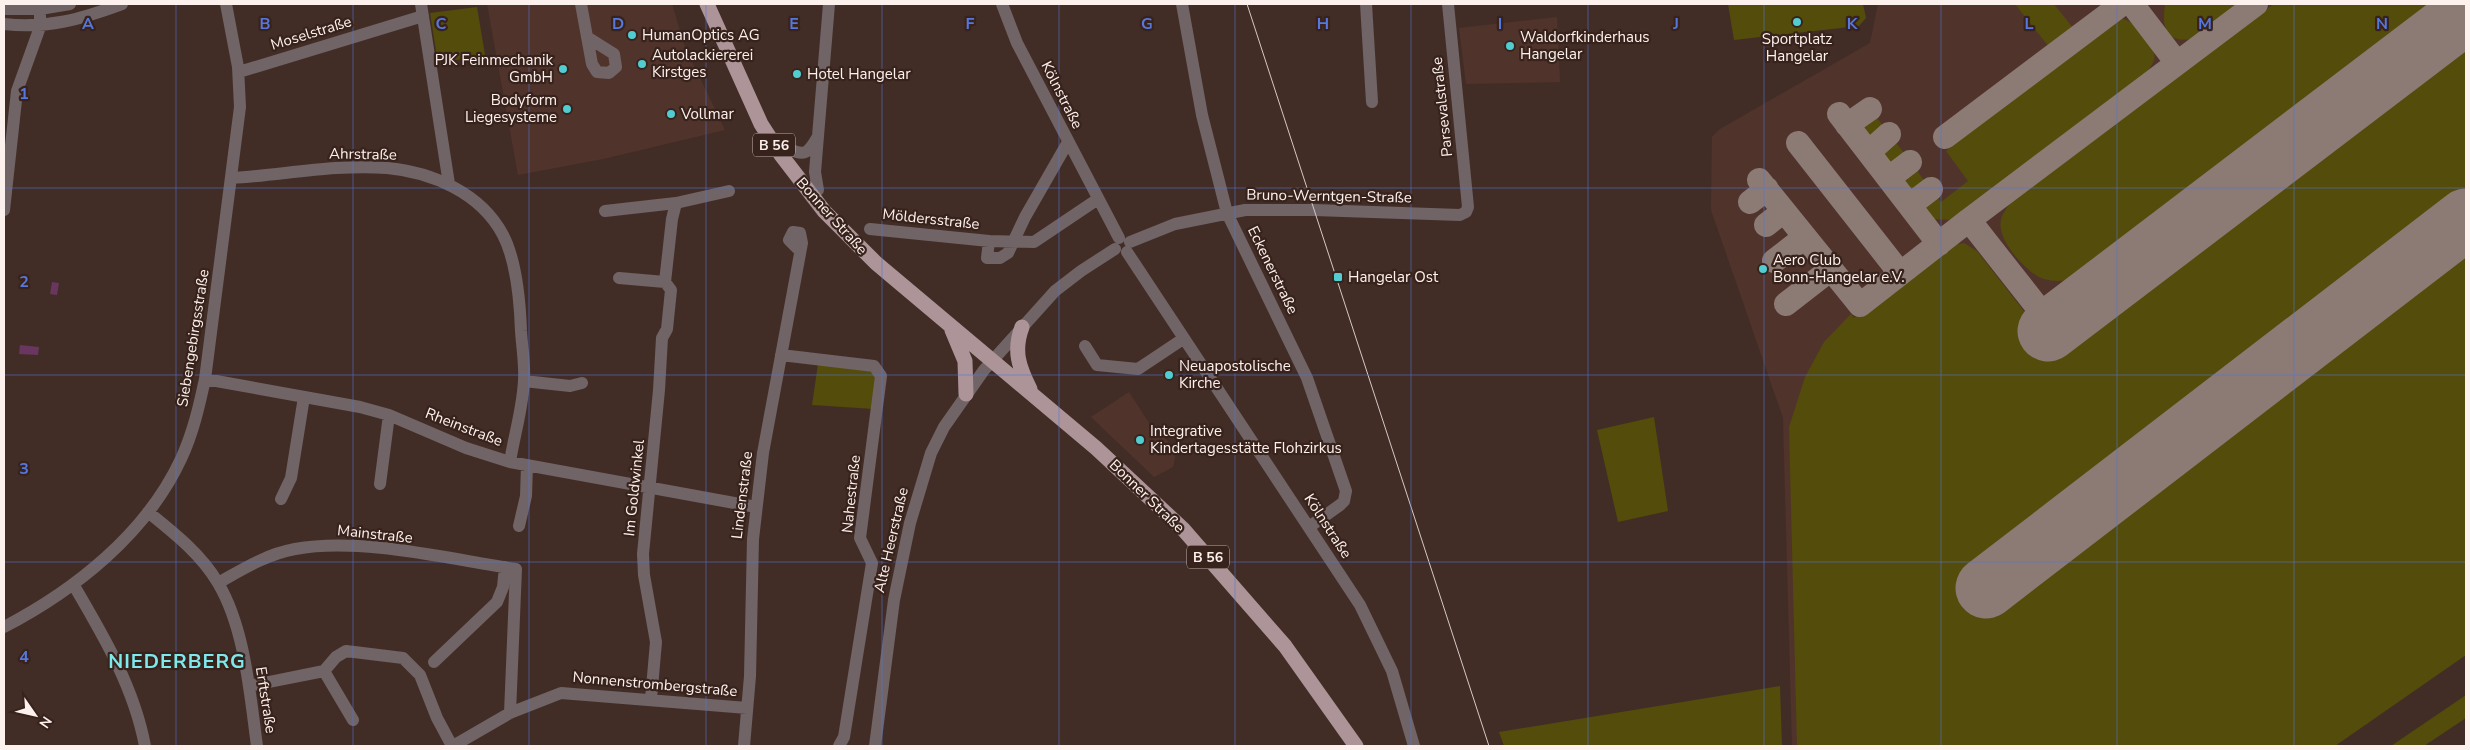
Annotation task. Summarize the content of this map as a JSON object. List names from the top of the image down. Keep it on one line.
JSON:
{"streets":{"main road":["B 56","Bonner Straße"],"street":["Moselstraße","Kölnstraße","Parsevalstraße","Ahrstraße","Bruno-Werntgen-Straße","Möldersstraße","Eckenerstraße","Siebengebirgsstraße","Rheinstraße","Im Goldwinkel","Nahestraße","Lindenstraße","Mainstraße","Alte Heerstraße","Nonnenstrombergstraße","Erftstraße"]},"crossings":[["Moselstraße","Ahrstraße"],["Moselstraße","Siebengebirgsstraße"],["Kölnstraße","Bruno-Werntgen-Straße"],["Kölnstraße","Möldersstraße"],["Kölnstraße","Eckenerstraße"],["Parsevalstraße","Bruno-Werntgen-Straße"],["Ahrstraße","Siebengebirgsstraße"],["Ahrstraße","Rheinstraße"],["Bruno-Werntgen-Straße","Eckenerstraße"],["Bonner Straße","Alte Heerstraße"],["Siebengebirgsstraße","Rheinstraße"],["Siebengebirgsstraße","Erftstraße"],["Rheinstraße","Im Goldwinkel"],["Rheinstraße","Lindenstraße"],["Im Goldwinkel","Nonnenstrombergstraße"],["Nahestraße","Lindenstraße"],["Lindenstraße","Nonnenstrombergstraße"],["Mainstraße","Erftstraße"]],"districts":["NIEDERBERG"],"places":{"other":["Sportplatz Hangelar","HumanOptics AG","Waldorfkinderhaus Hangelar","Autolackiererei Kirstges","PJK Feinmechanik GmbH","Hotel Hangelar","Bodyform Liegesysteme","Vollmar","Aero Club Bonn-Hangelar e.V.","Neuapostolische Kirche","Integrative Kindertagesstätte Flohzirkus"],"transit":["Hangelar Ost"]},"north":"bottom right","grid":{"columns":["A","B","C","D","E","F","G","H","I","J","K","L","M","N"],"rows":["1","2","3","4"]}}
